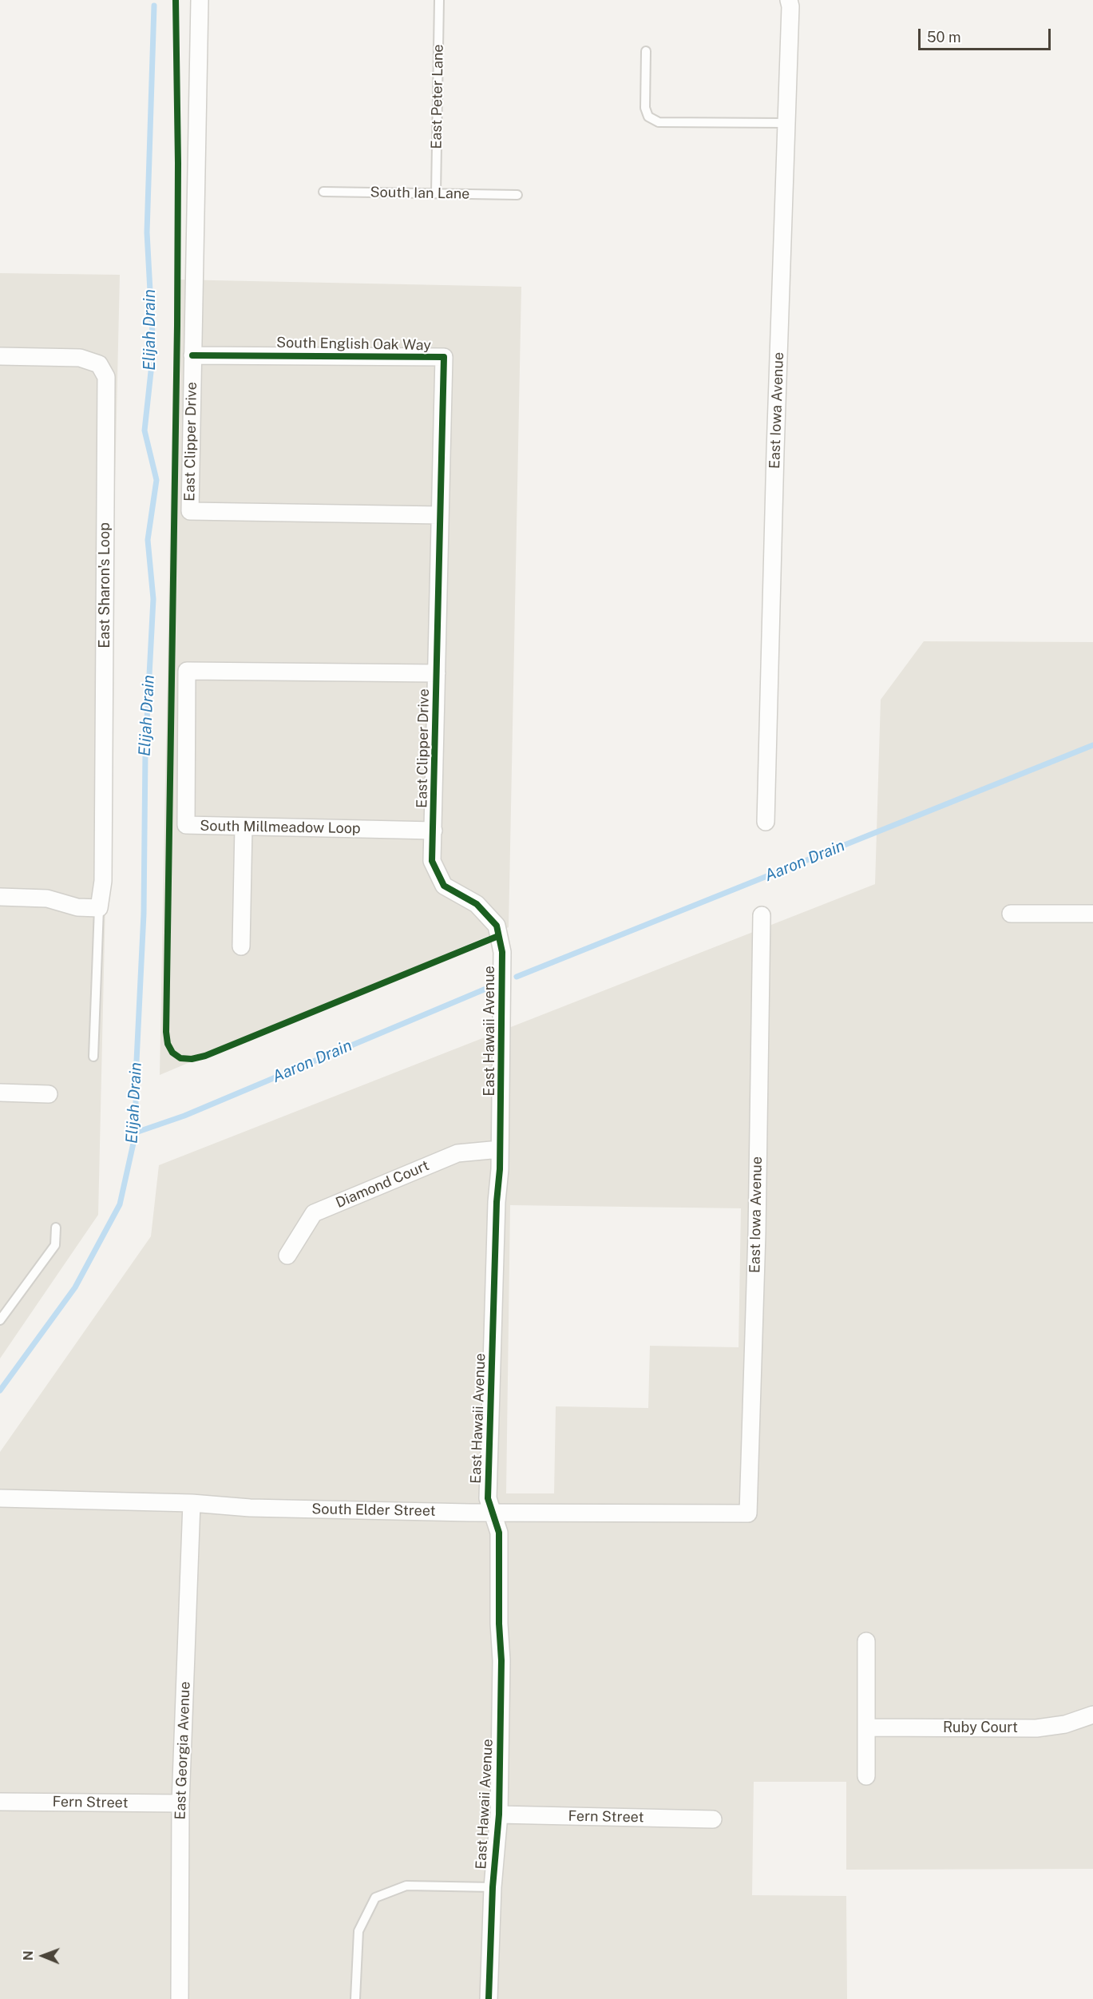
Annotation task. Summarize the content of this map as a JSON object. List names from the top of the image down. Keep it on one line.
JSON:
{"streets":{"street":["South English Oak Way","East Iowa Avenue","East Clipper Drive","East Sharon's Loop","South Millmeadow Loop","East Hawaii Avenue","Diamond Court","South Elder Street","Ruby Court","East Georgia Avenue","Fern Street"],"lane":["East Peter Lane","South Ian Lane"]},"crossings":[["East Peter Lane","South Ian Lane"],["South English Oak Way","East Clipper Drive"],["East Iowa Avenue","South Elder Street"],["East Clipper Drive","South Millmeadow Loop"],["East Clipper Drive","East Hawaii Avenue"],["East Hawaii Avenue","Diamond Court"],["East Hawaii Avenue","South Elder Street"],["East Hawaii Avenue","Fern Street"],["South Elder Street","East Georgia Avenue"],["East Georgia Avenue","Fern Street"]],"water":["Elijah Drain","Aaron Drain"],"scale_bar":"50 m","north":"left"}
